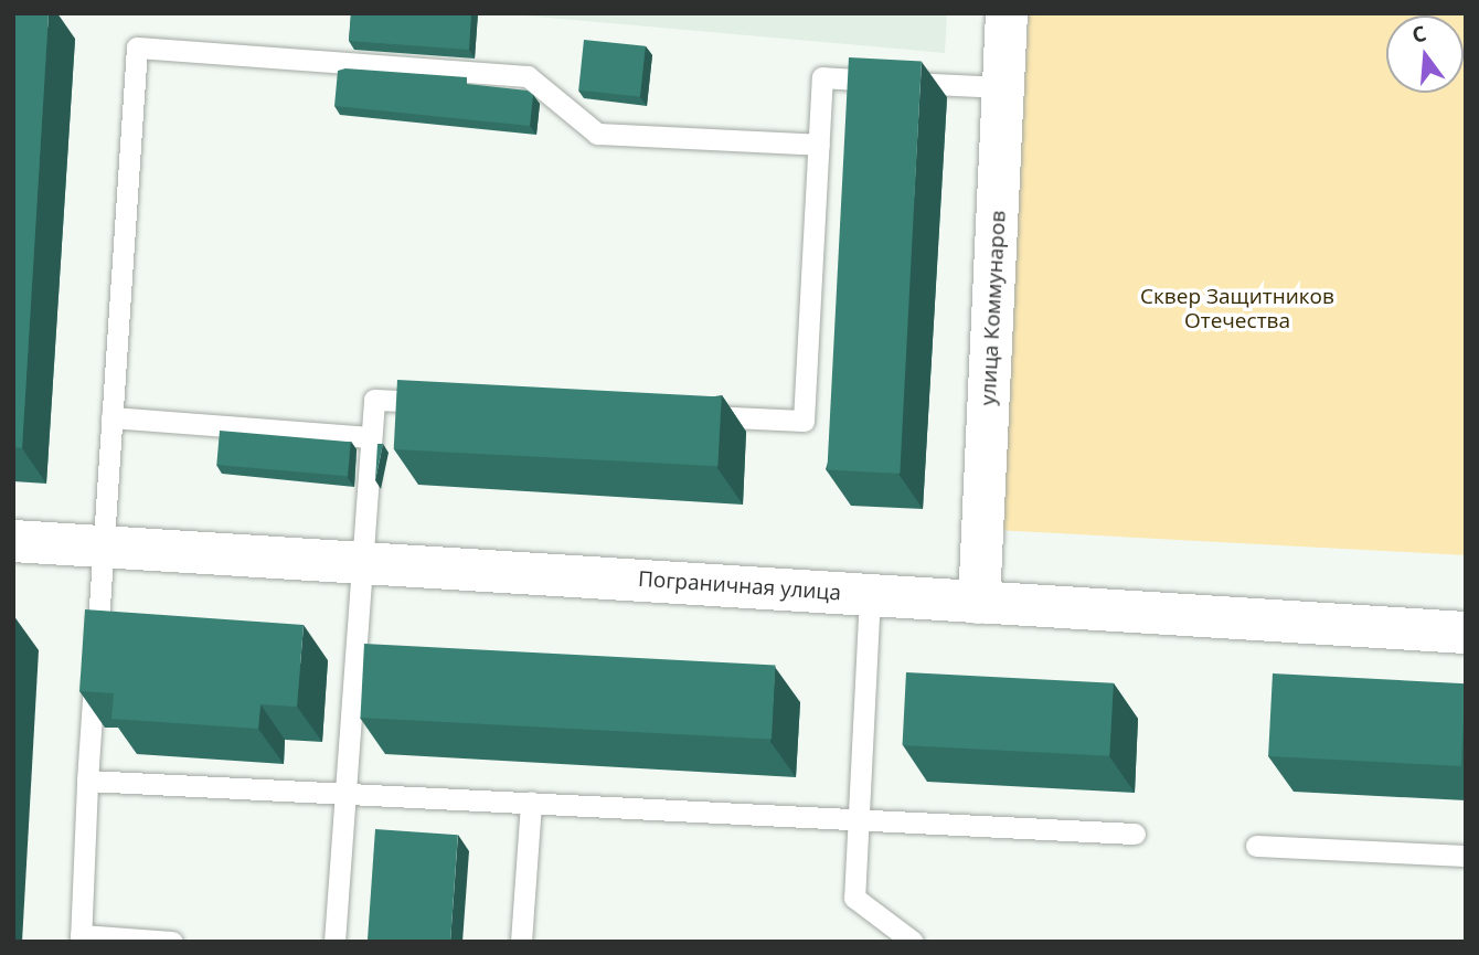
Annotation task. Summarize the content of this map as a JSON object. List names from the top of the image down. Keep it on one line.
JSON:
{"streets":{"street":["улица Коммунаров","Пограничная улица"]},"crossings":[["улица Коммунаров","Пограничная улица"]],"parks":["Сквер Защитников Отечества"],"north":"top"}
